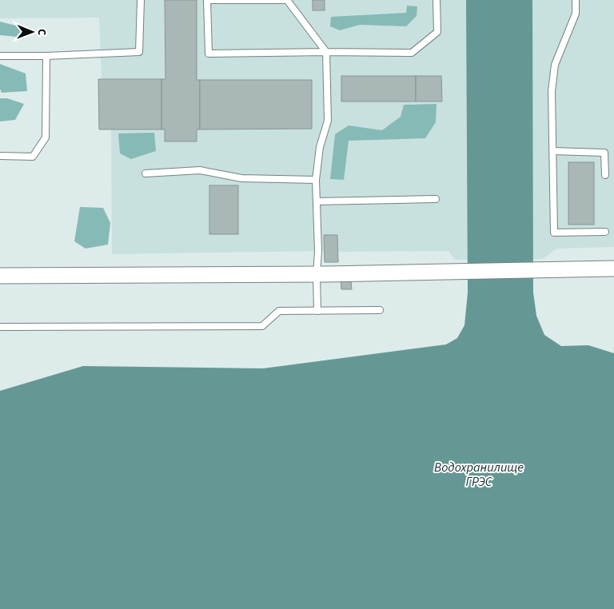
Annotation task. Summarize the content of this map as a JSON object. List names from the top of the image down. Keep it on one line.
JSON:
{"water":["Водохранилище ГРЭС"],"north":"right"}
